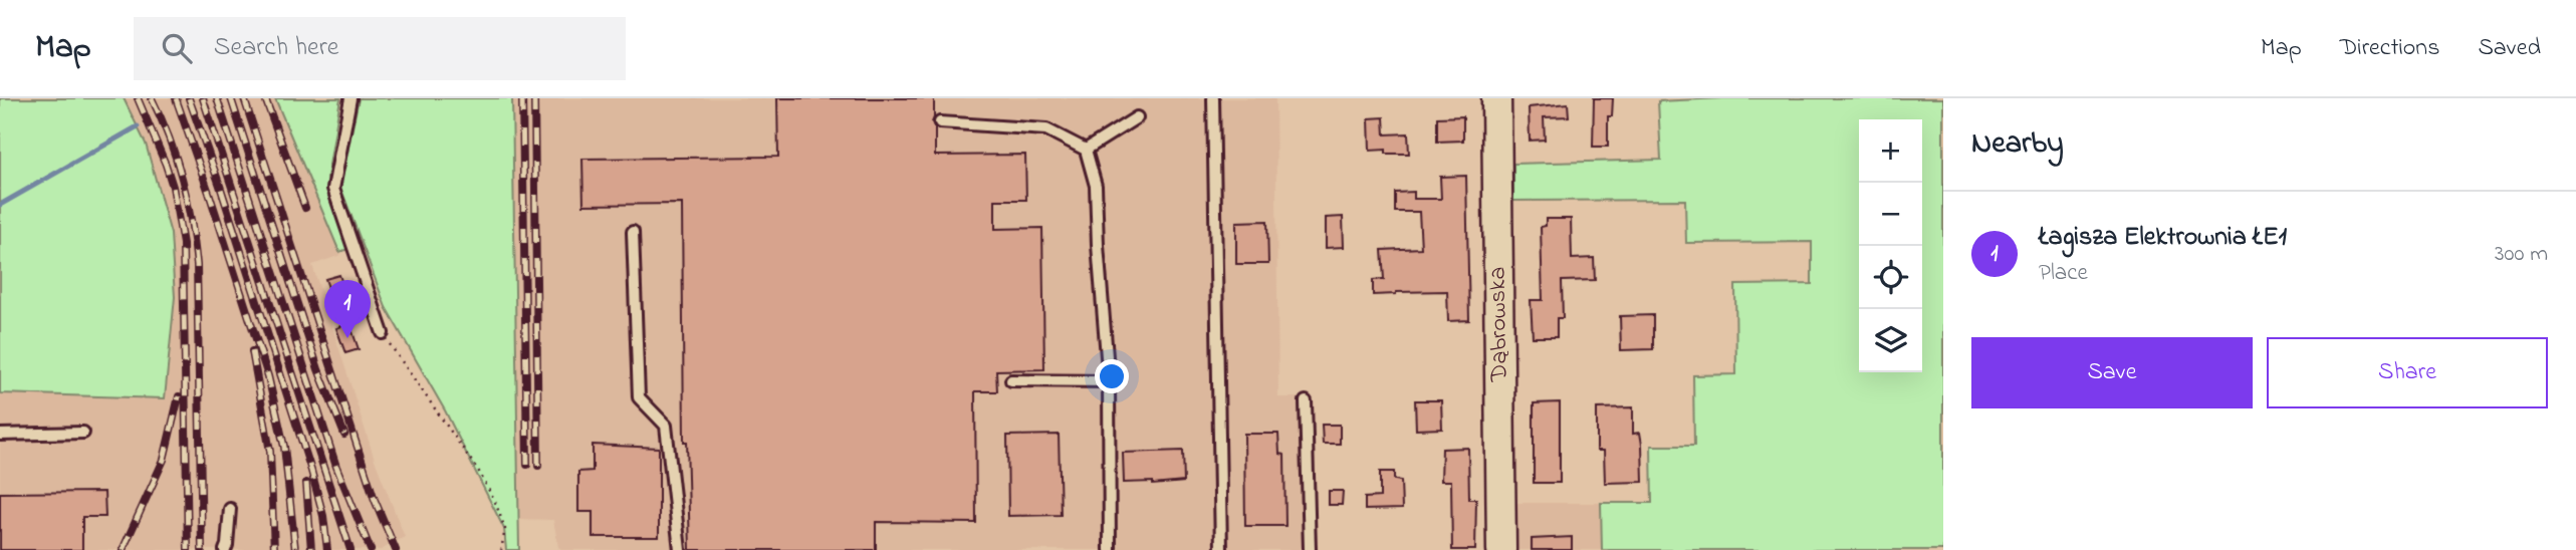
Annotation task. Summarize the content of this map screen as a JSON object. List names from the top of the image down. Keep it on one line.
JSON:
{"streets":{"street":["Dąbrowska"]},"page":{"header":"Map","search":"Search here","nav":["Map","Directions","Saved"],"heading":"Nearby","map_buttons":["+","−"],"list":[{"mark":"1","name":"Łagisza Elektrownia ŁE1","note":"Place","value":"300 m"}],"pins":"1","buttons":["Save","Share"]}}
